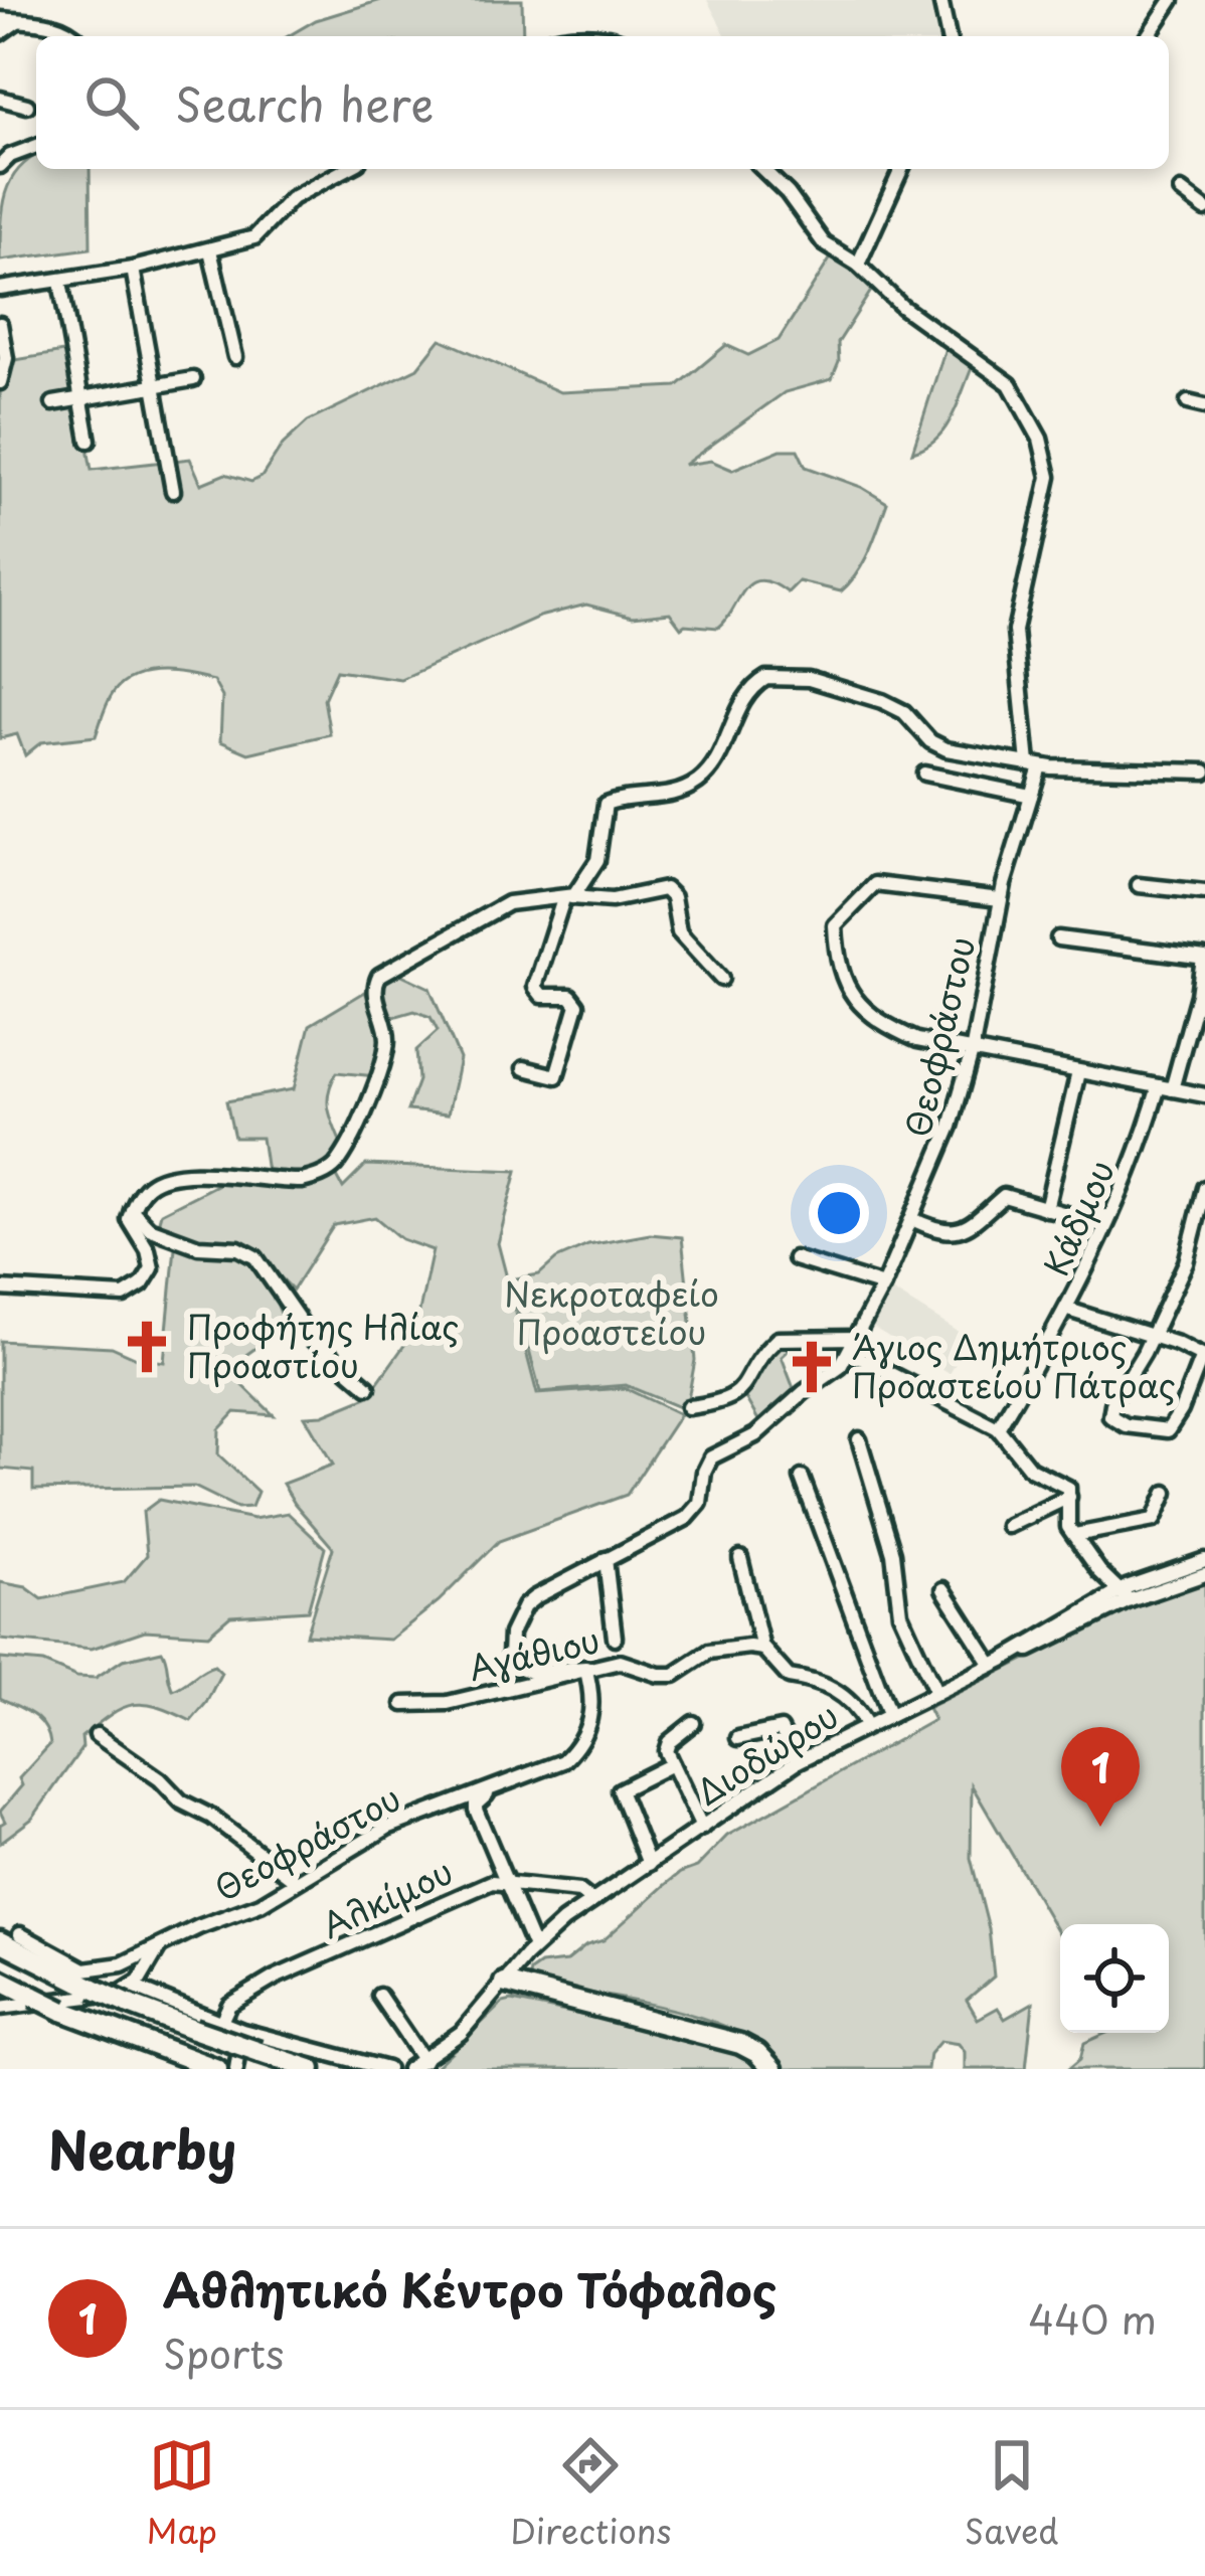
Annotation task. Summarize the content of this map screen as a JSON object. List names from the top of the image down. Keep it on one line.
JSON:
{"streets":{"street":["Θεοφράστου","Κάδμου","Αγάθιου","Διοδώρου","Αλκίμου"]},"crossings":[["Θεοφράστου","Αγάθιου"],["Διοδώρου","Αλκίμου"]],"parks":["Νεκροταφείο Προαστείου"],"places":{"church":["Προφήτης Ηλίας Προαστίου","Άγιος Δημήτριος Προαστείου Πάτρας"]},"page":{"search":"Search here","pins":"1","heading":"Nearby","list":[{"mark":"1","name":"Αθλητικό Κέντρο Τόφαλος","note":"Sports","value":"440 m"}],"nav":["Map","Directions","Saved"]}}
